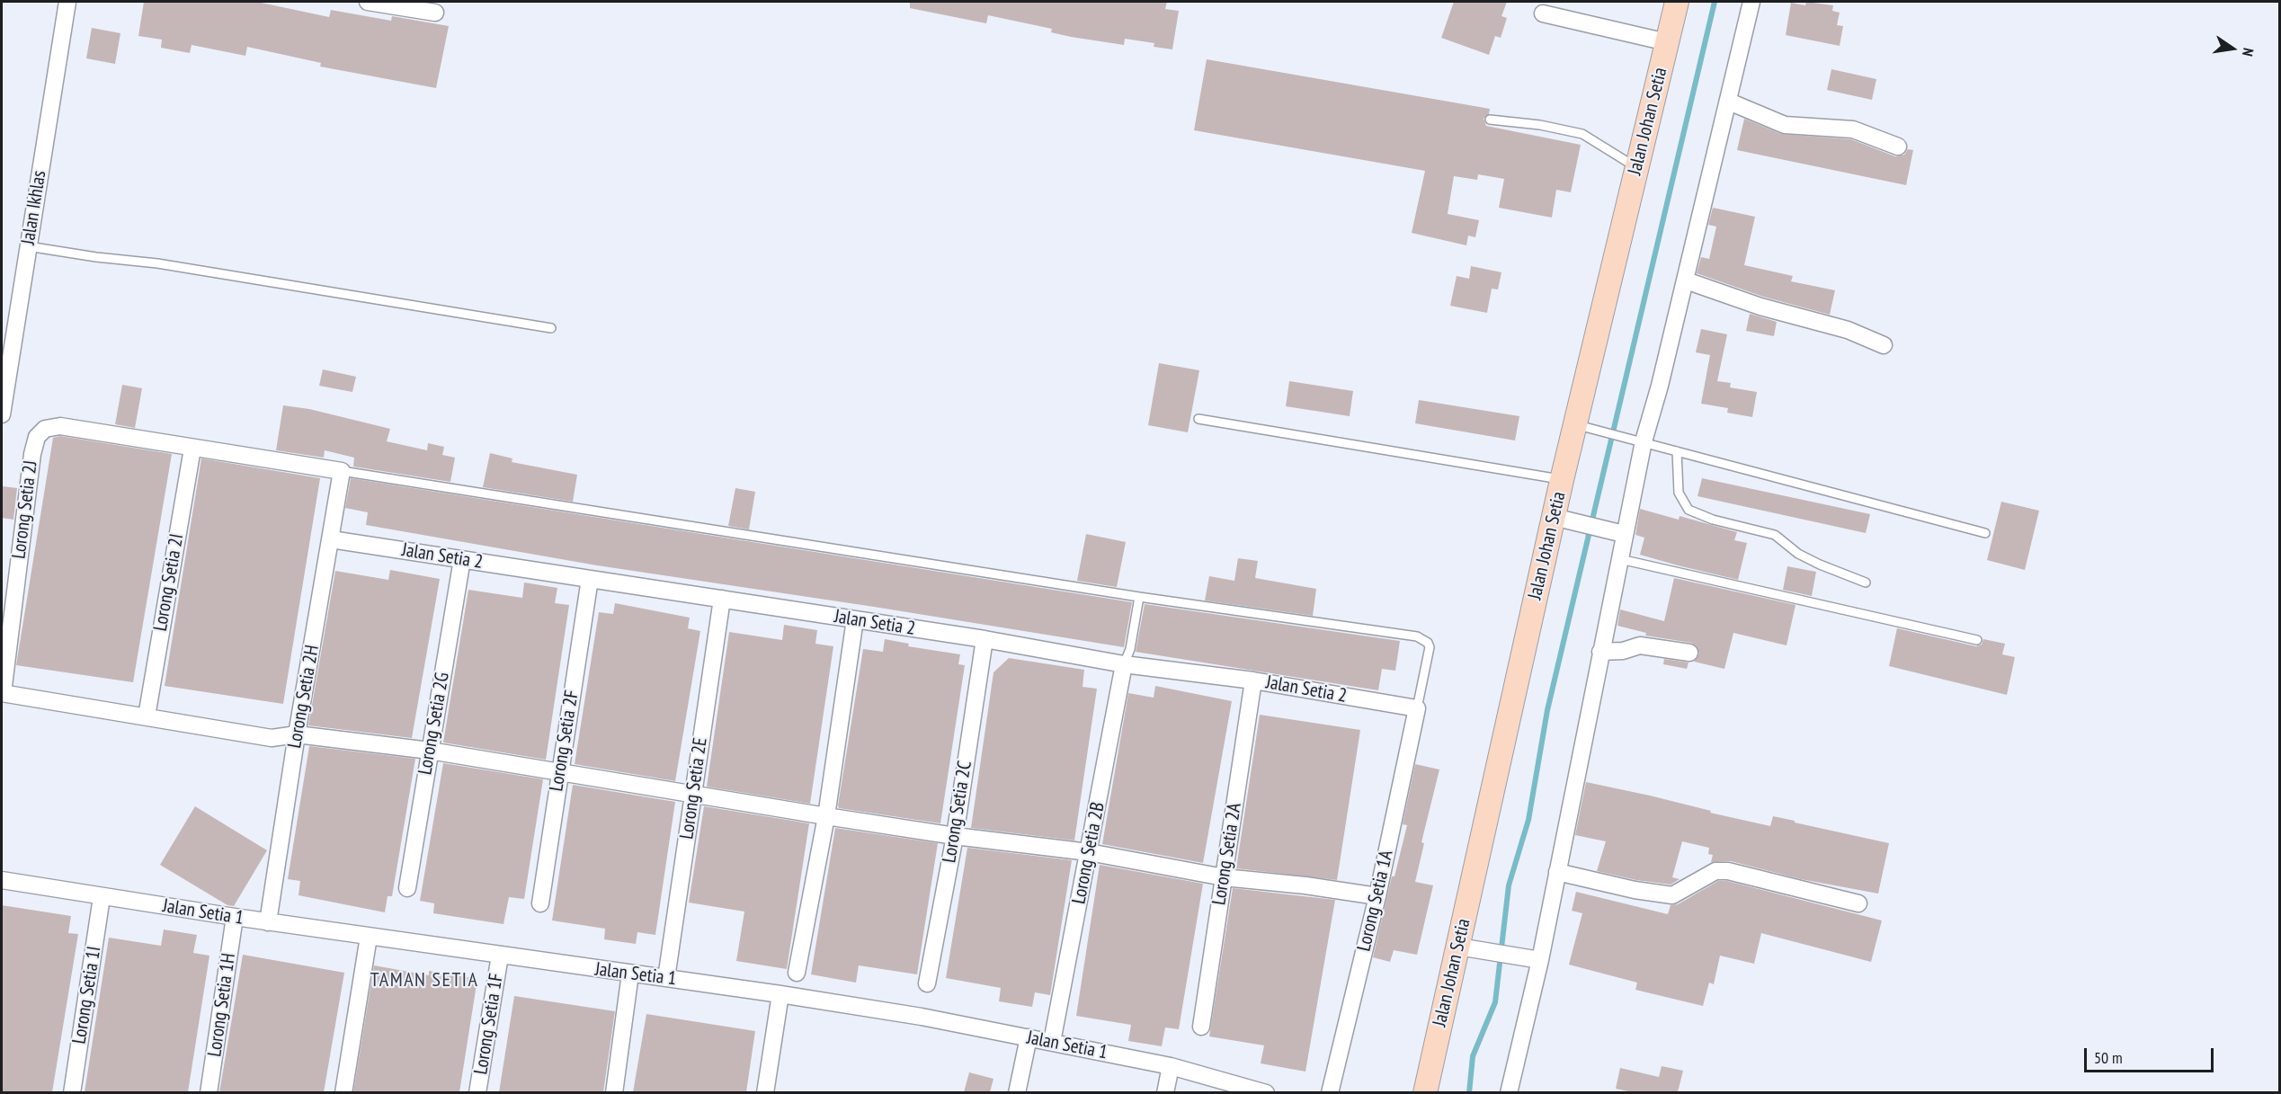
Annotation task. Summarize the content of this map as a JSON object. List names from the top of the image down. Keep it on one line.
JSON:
{"streets":{"main road":["Jalan Johan Setia"],"street":["Jalan Ikhlas","Lorong Setia 2J","Jalan Setia 2","Lorong Setia 2I","Lorong Setia 2H","Lorong Setia 2G","Lorong Setia 2F","Lorong Setia 2E","Lorong Setia 2C","Lorong Setia 2B","Lorong Setia 2A","Lorong Setia 1A","Jalan Setia 1","Lorong Setia 1I","Lorong Setia 1H","Lorong Setia 1F"]},"crossings":[["Lorong Setia 2J","Lorong Setia 2I"],["Lorong Setia 2J","Lorong Setia 2H"],["Lorong Setia 2J","Lorong Setia 2G"],["Lorong Setia 2J","Lorong Setia 2F"],["Lorong Setia 2J","Lorong Setia 2E"],["Lorong Setia 2J","Lorong Setia 2C"],["Lorong Setia 2J","Lorong Setia 2B"],["Lorong Setia 2J","Lorong Setia 2A"],["Lorong Setia 2J","Lorong Setia 1A"],["Jalan Setia 2","Lorong Setia 2H"],["Jalan Setia 2","Lorong Setia 2G"],["Jalan Setia 2","Lorong Setia 2F"],["Jalan Setia 2","Lorong Setia 2E"],["Jalan Setia 2","Lorong Setia 2C"],["Jalan Setia 2","Lorong Setia 2B"],["Jalan Setia 2","Lorong Setia 2A"],["Jalan Setia 2","Lorong Setia 1A"],["Lorong Setia 2H","Jalan Setia 1"],["Lorong Setia 2E","Jalan Setia 1"],["Lorong Setia 2B","Jalan Setia 1"],["Jalan Setia 1","Lorong Setia 1I"],["Jalan Setia 1","Lorong Setia 1H"],["Jalan Setia 1","Lorong Setia 1F"]],"districts":["TAMAN SETIA"],"scale_bar":"50 m","north":"right"}
